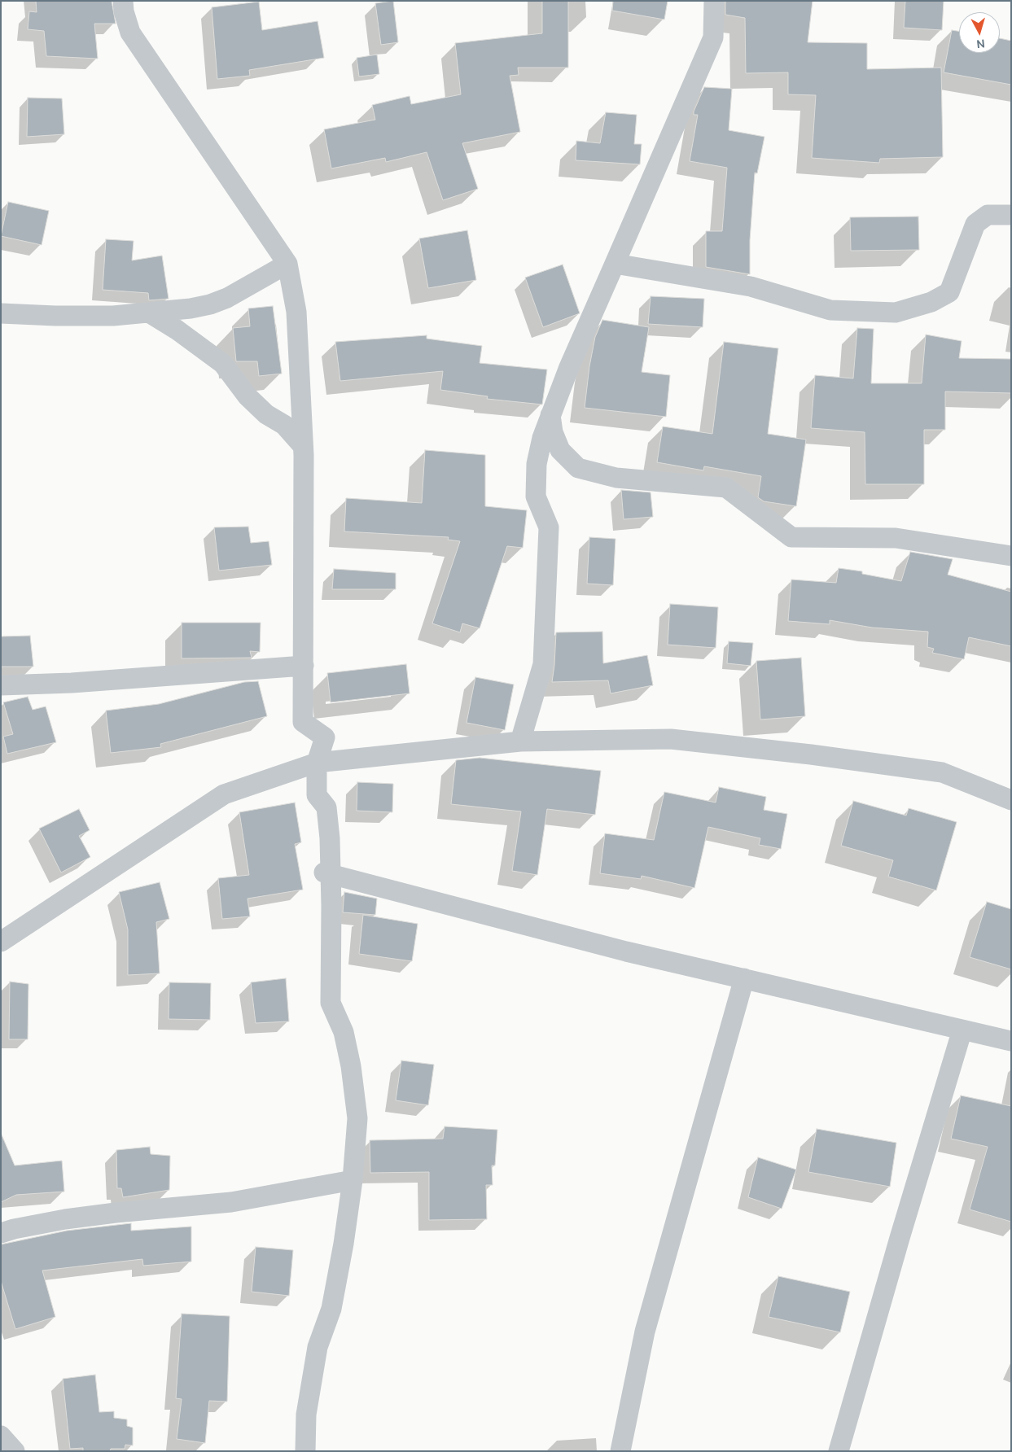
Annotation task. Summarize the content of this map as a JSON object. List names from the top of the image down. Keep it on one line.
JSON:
{"north":"bottom"}
